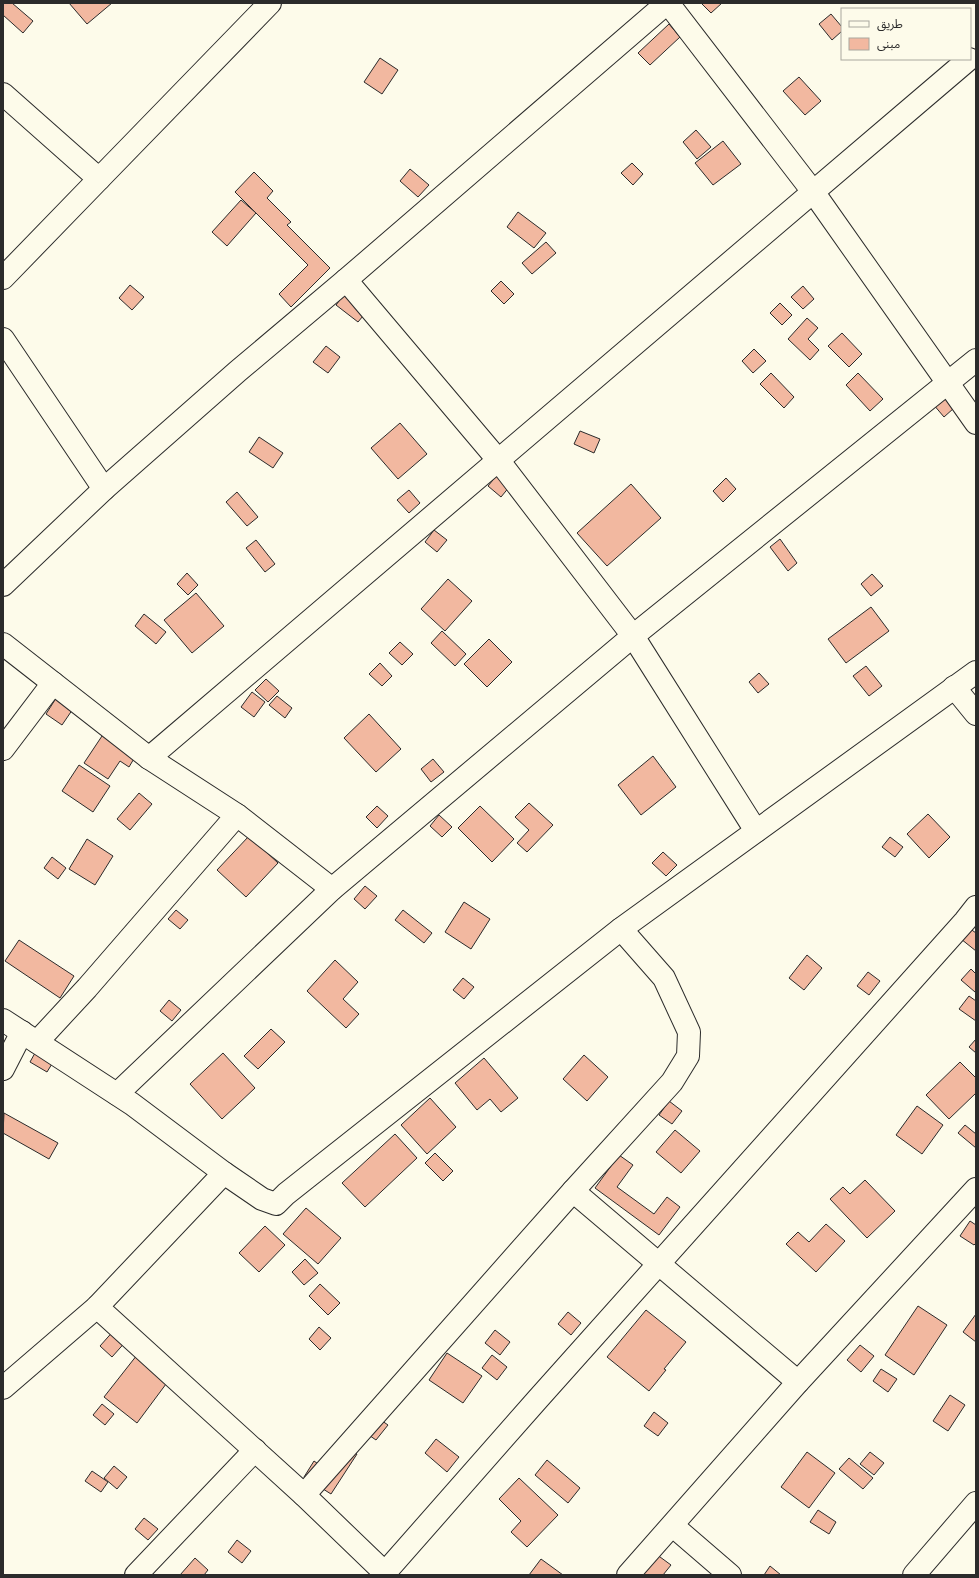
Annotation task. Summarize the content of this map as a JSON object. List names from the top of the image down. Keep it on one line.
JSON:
{"legend":["طريق","مبنى"]}
